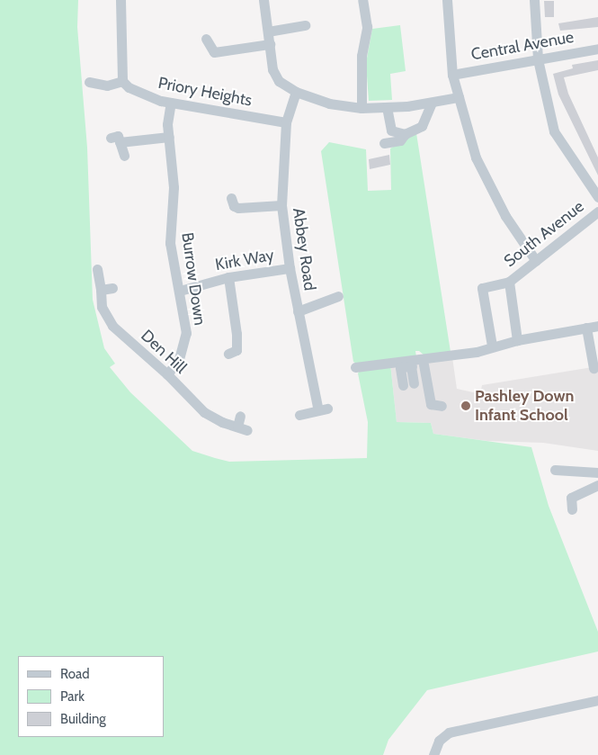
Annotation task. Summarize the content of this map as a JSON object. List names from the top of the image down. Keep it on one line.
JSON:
{"streets":{"street":["Central Avenue","Priory Heights","South Avenue","Abbey Road","Kirk Way","Burrow Down","Den Hill"]},"crossings":[["Priory Heights","Abbey Road"],["Priory Heights","Burrow Down"],["Abbey Road","Kirk Way"],["Kirk Way","Burrow Down"],["Burrow Down","Den Hill"]],"places":["Pashley Down Infant School"],"legend":["Road","Park","Building"]}
